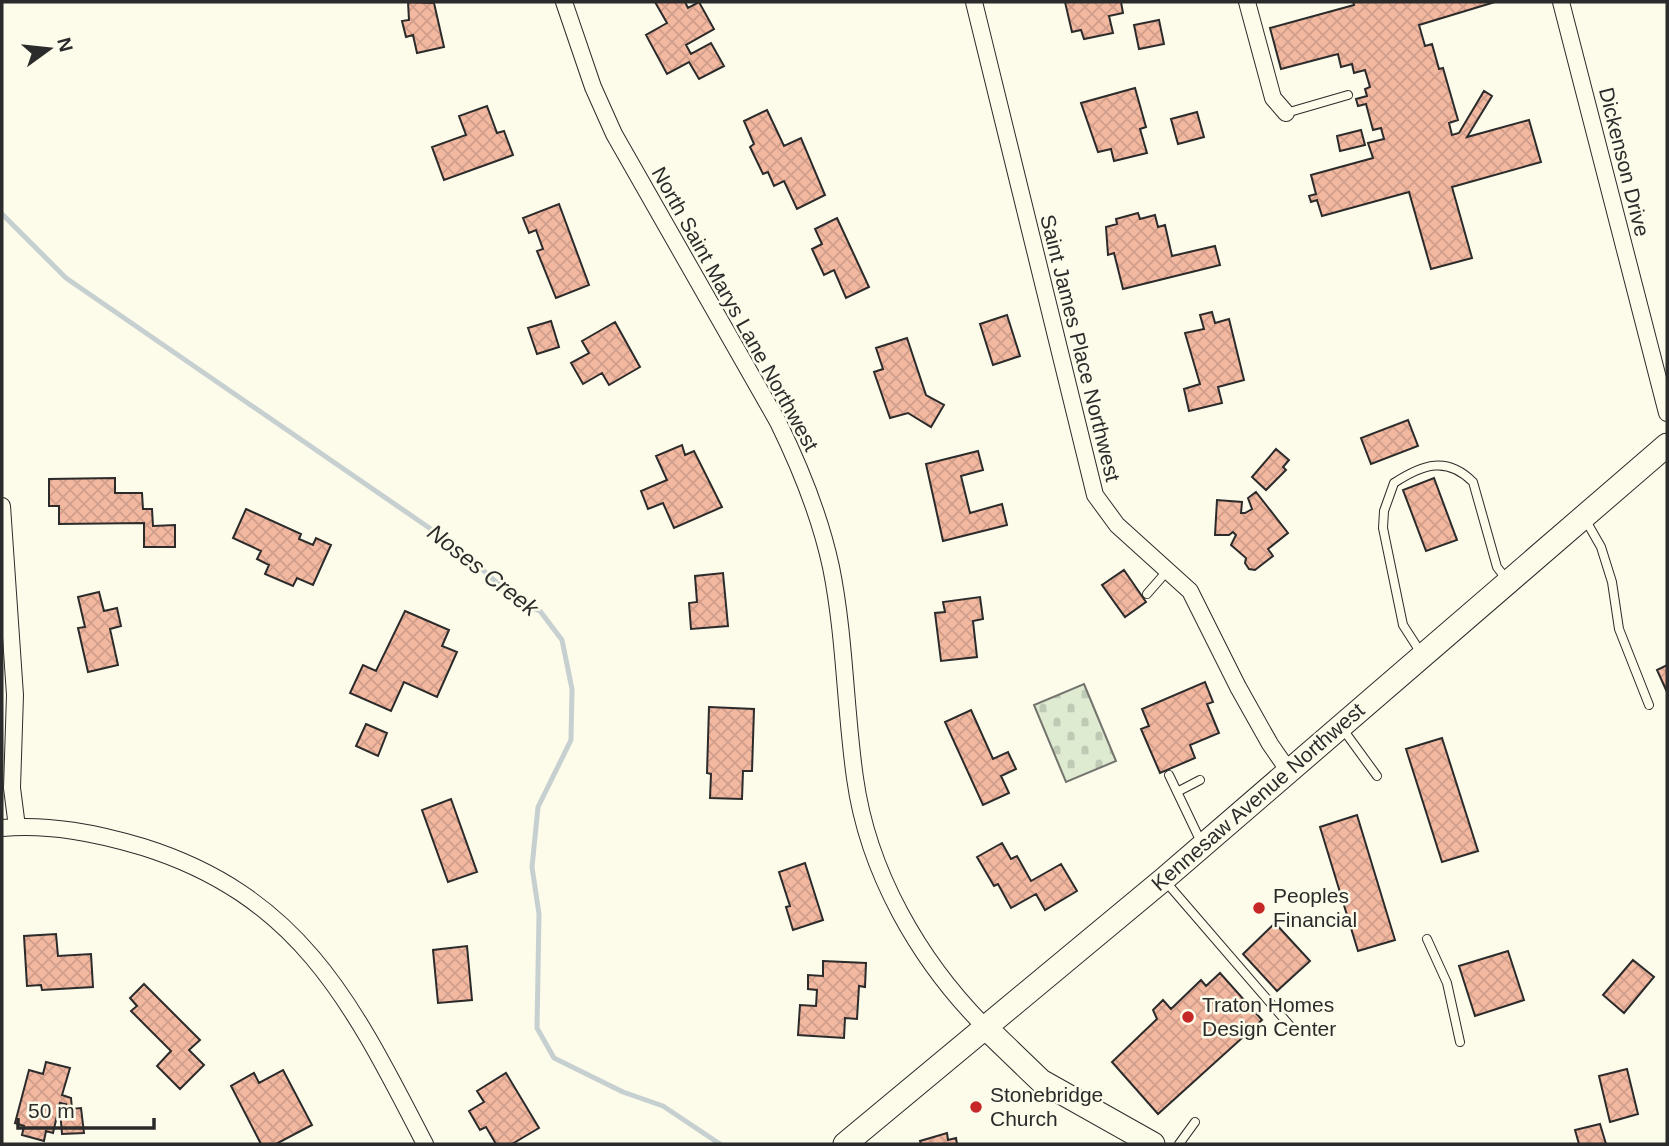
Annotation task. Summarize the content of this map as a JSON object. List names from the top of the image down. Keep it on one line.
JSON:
{"streets":{"street":["Dickenson Drive","North Saint Marys Lane Northwest","Saint James Place Northwest","Kennesaw Avenue Northwest"]},"crossings":[["North Saint Marys Lane Northwest","Kennesaw Avenue Northwest"],["Saint James Place Northwest","Kennesaw Avenue Northwest"]],"water":["Noses Creek"],"places":["Peoples Financial","Traton Homes Design Center","Stonebridge Church"],"scale_bar":"50 m","north":"right"}
